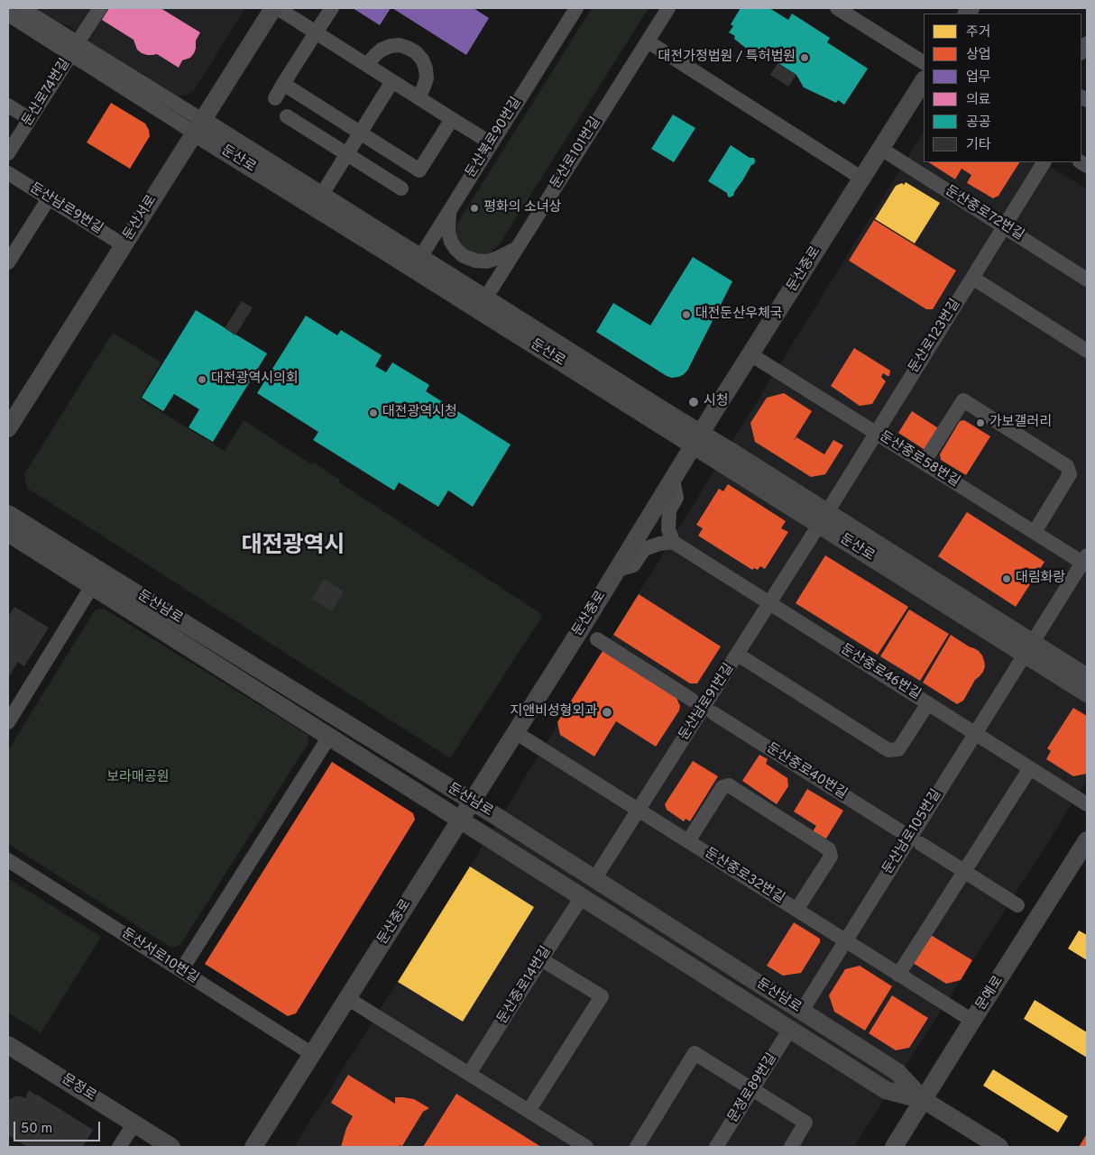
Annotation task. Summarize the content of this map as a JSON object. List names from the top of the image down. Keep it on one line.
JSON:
{"streets":{"main road":["둔산로","둔산서로","둔산중로","둔산남로","문예로","문정로"],"street":["둔산로74번길","둔산북로90번길","둔산로101번길","둔산남로9번길","둔산중로72번길","둔산로123번길","둔산중로58번길","둔산중로46번길","둔산남로91번길","둔산중로40번길","둔산남로105번길","둔산중로32번길","둔산서로10번길","둔산중로14번길","문정로89번길"]},"crossings":[["둔산로74번길","둔산로"],["둔산북로90번길","둔산로"],["둔산로101번길","둔산로"],["둔산로","둔산서로"],["둔산로","둔산중로"],["둔산로","둔산로123번길"],["둔산로","둔산남로91번길"],["둔산로","둔산남로105번길"],["둔산남로9번길","둔산서로"],["둔산중로72번길","둔산중로"],["둔산중로72번길","둔산로123번길"],["둔산중로","둔산중로58번길"],["둔산중로","둔산남로"],["둔산중로","둔산중로32번길"],["둔산중로","둔산서로10번길"],["둔산로123번길","둔산중로58번길"],["둔산로123번길","둔산남로91번길"],["둔산중로58번길","둔산남로105번길"],["둔산남로","둔산남로91번길"],["둔산남로","둔산남로105번길"],["둔산남로","둔산중로14번길"],["둔산남로","문예로"],["둔산남로","문정로89번길"],["둔산중로46번길","둔산남로91번길"],["둔산중로46번길","둔산남로105번길"],["둔산남로91번길","둔산중로32번길"],["둔산남로105번길","둔산중로32번길"],["둔산중로32번길","문예로"]],"districts":["대전광역시"],"parks":["보라매공원"],"places":["대전가정법원 / 특허법원","평화의 소녀상","대전둔산우체국","대전광역시의회","시청","대전광역시청","가보갤러리","대림화랑","지앤비성형외과"],"legend":["주거","상업","업무","의료","공공","기타"],"scale_bar":"50 m"}
